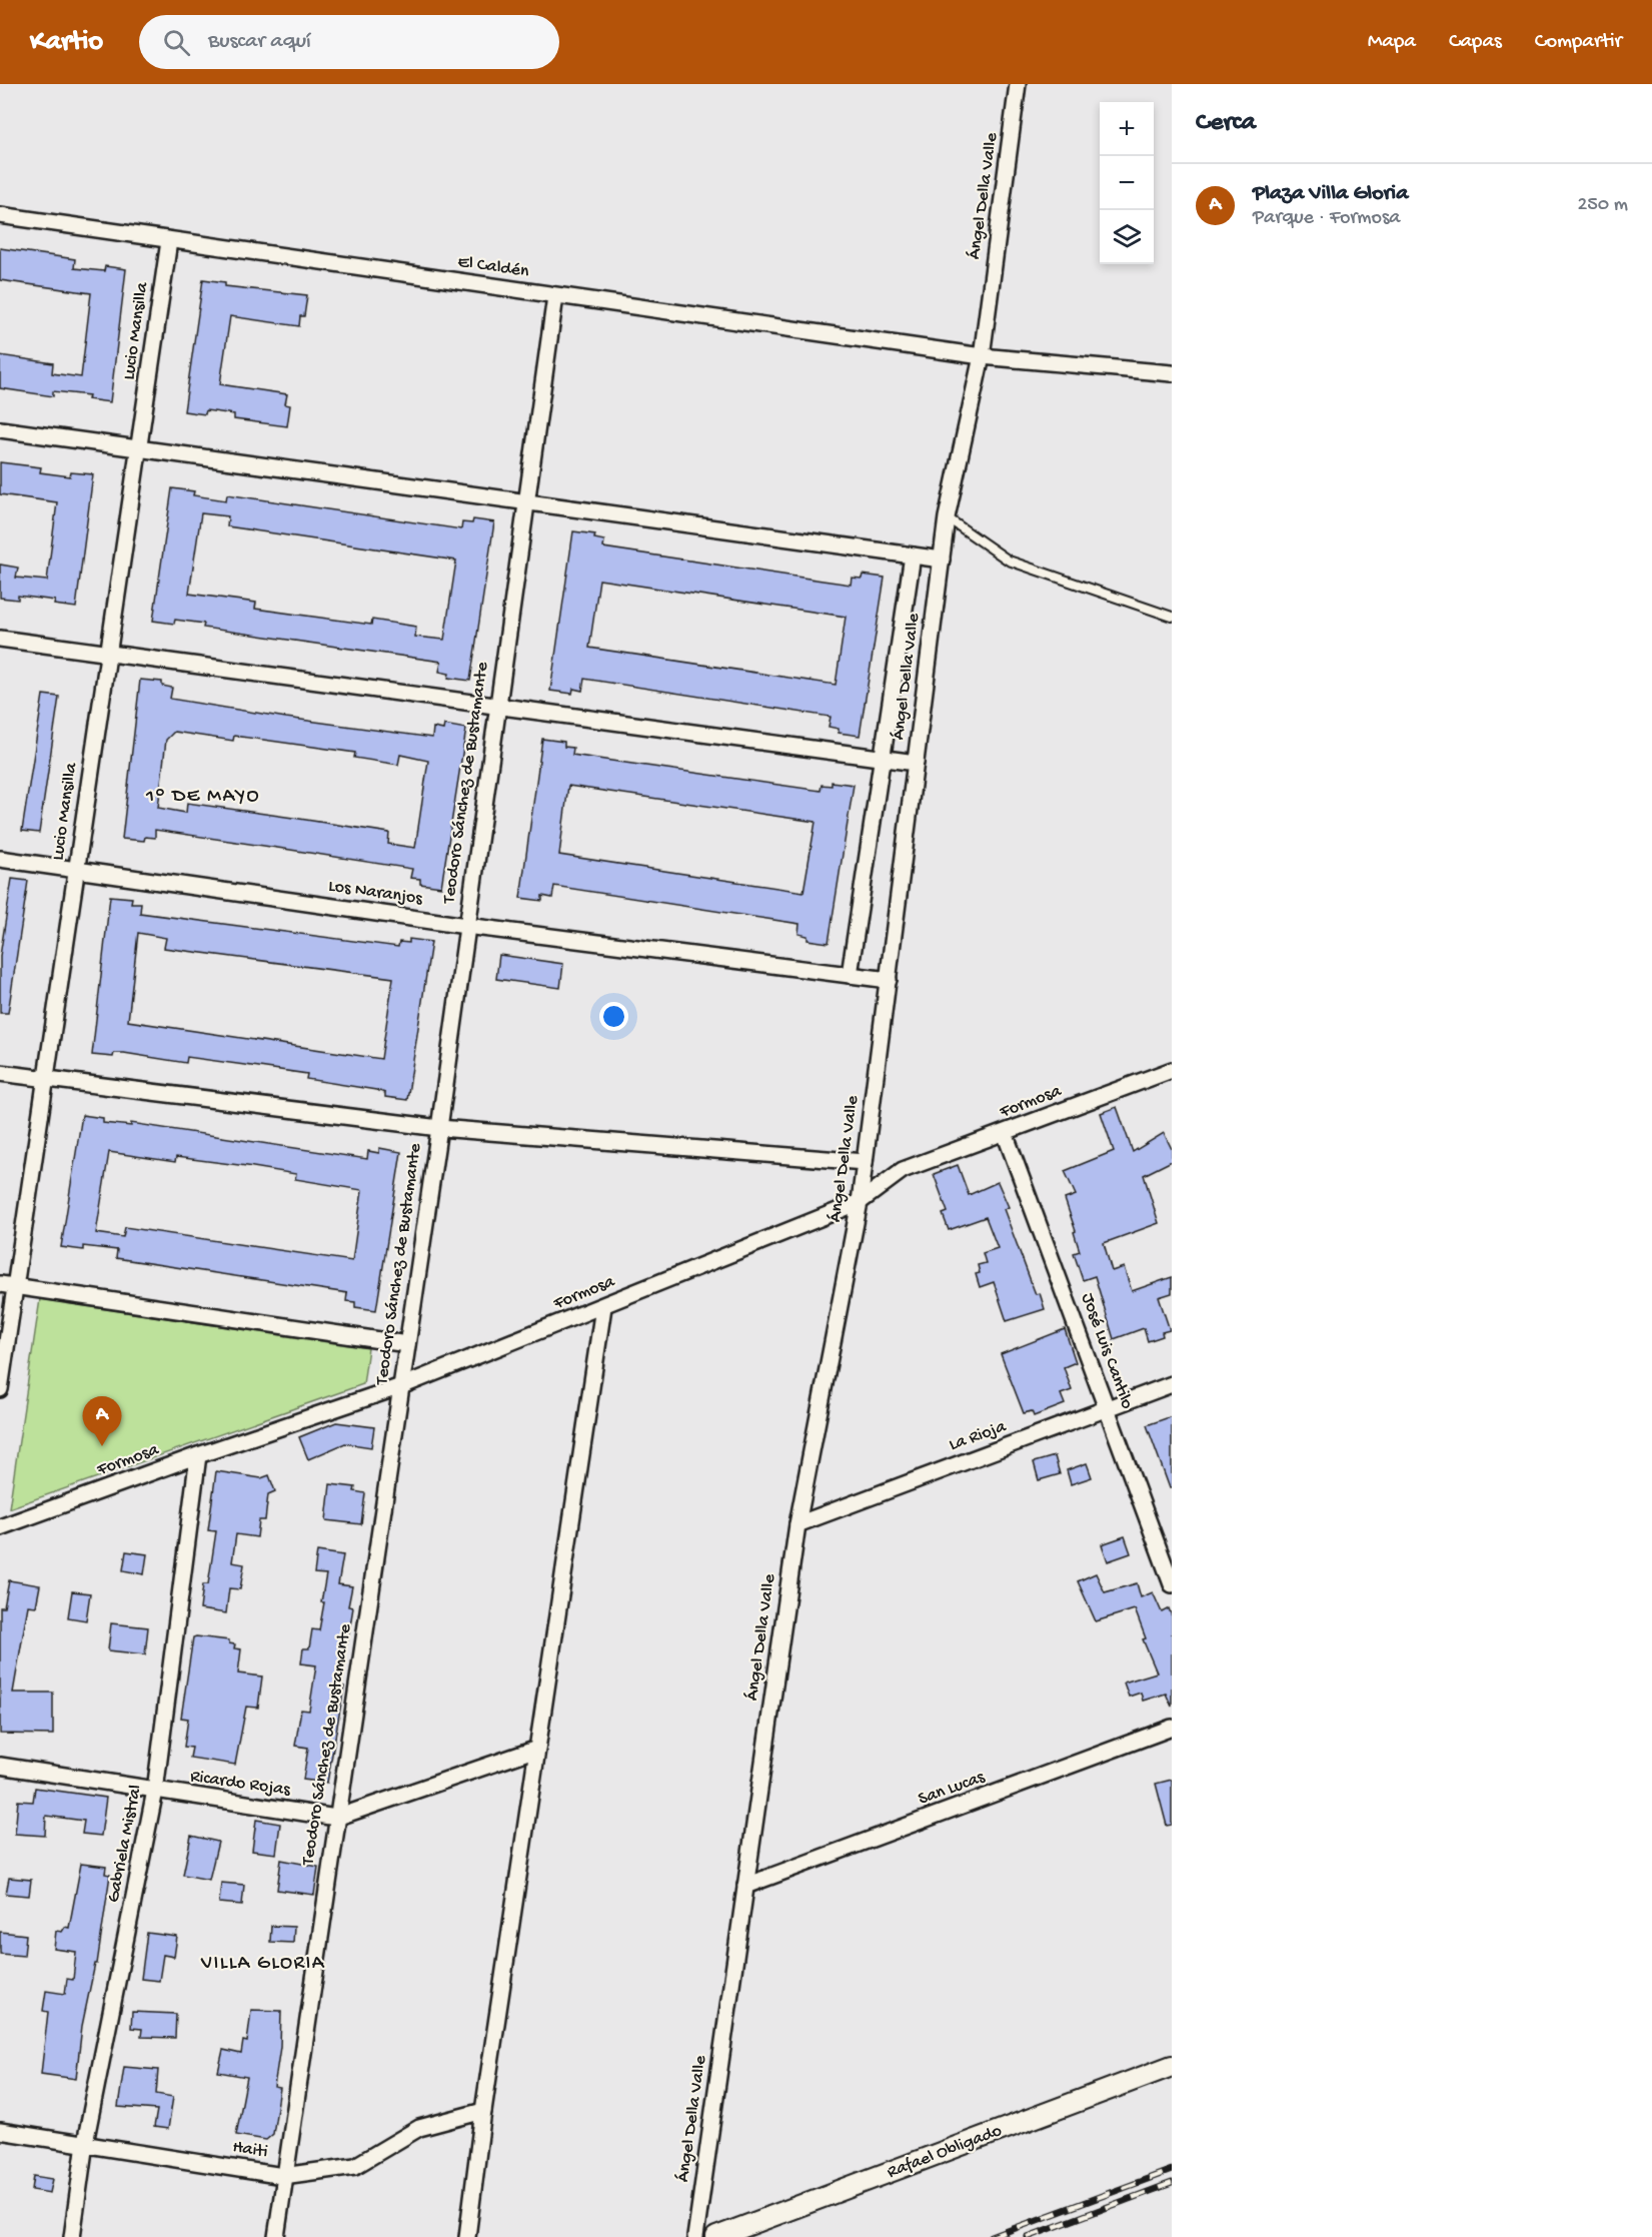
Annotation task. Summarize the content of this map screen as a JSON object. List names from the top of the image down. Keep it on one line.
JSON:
{"streets":{"street":["Ángel Della Valle","El Caldén","Lucio Mansilla","Teodoro Sánchez de Bustamante","Los Naranjos","Formosa","José Luis Cantilo","La Rioja","Ricardo Rojas","San Lucas","Gabriela Mistral","Haiti","Rafael Obligado"]},"crossings":[["Ángel Della Valle","El Caldén"],["Ángel Della Valle","Los Naranjos"],["Ángel Della Valle","Formosa"],["Ángel Della Valle","La Rioja"],["Ángel Della Valle","San Lucas"],["El Caldén","Lucio Mansilla"],["El Caldén","Teodoro Sánchez de Bustamante"],["Lucio Mansilla","Los Naranjos"],["Teodoro Sánchez de Bustamante","Los Naranjos"],["Teodoro Sánchez de Bustamante","Formosa"],["Teodoro Sánchez de Bustamante","Ricardo Rojas"],["Teodoro Sánchez de Bustamante","Haiti"],["Formosa","José Luis Cantilo"],["Formosa","Gabriela Mistral"],["José Luis Cantilo","La Rioja"],["Ricardo Rojas","Gabriela Mistral"],["Gabriela Mistral","Haiti"]],"districts":["1° DE MAYO","VILLA GLORIA"],"page":{"header":"Kartio","search":"Buscar aquí","nav":["Mapa","Capas","Compartir"],"heading":"Cerca","map_buttons":["+","−"],"list":[{"mark":"A","name":"Plaza Villa Gloria","note":"Parque · Formosa","value":"250 m"}],"pins":"A"}}
